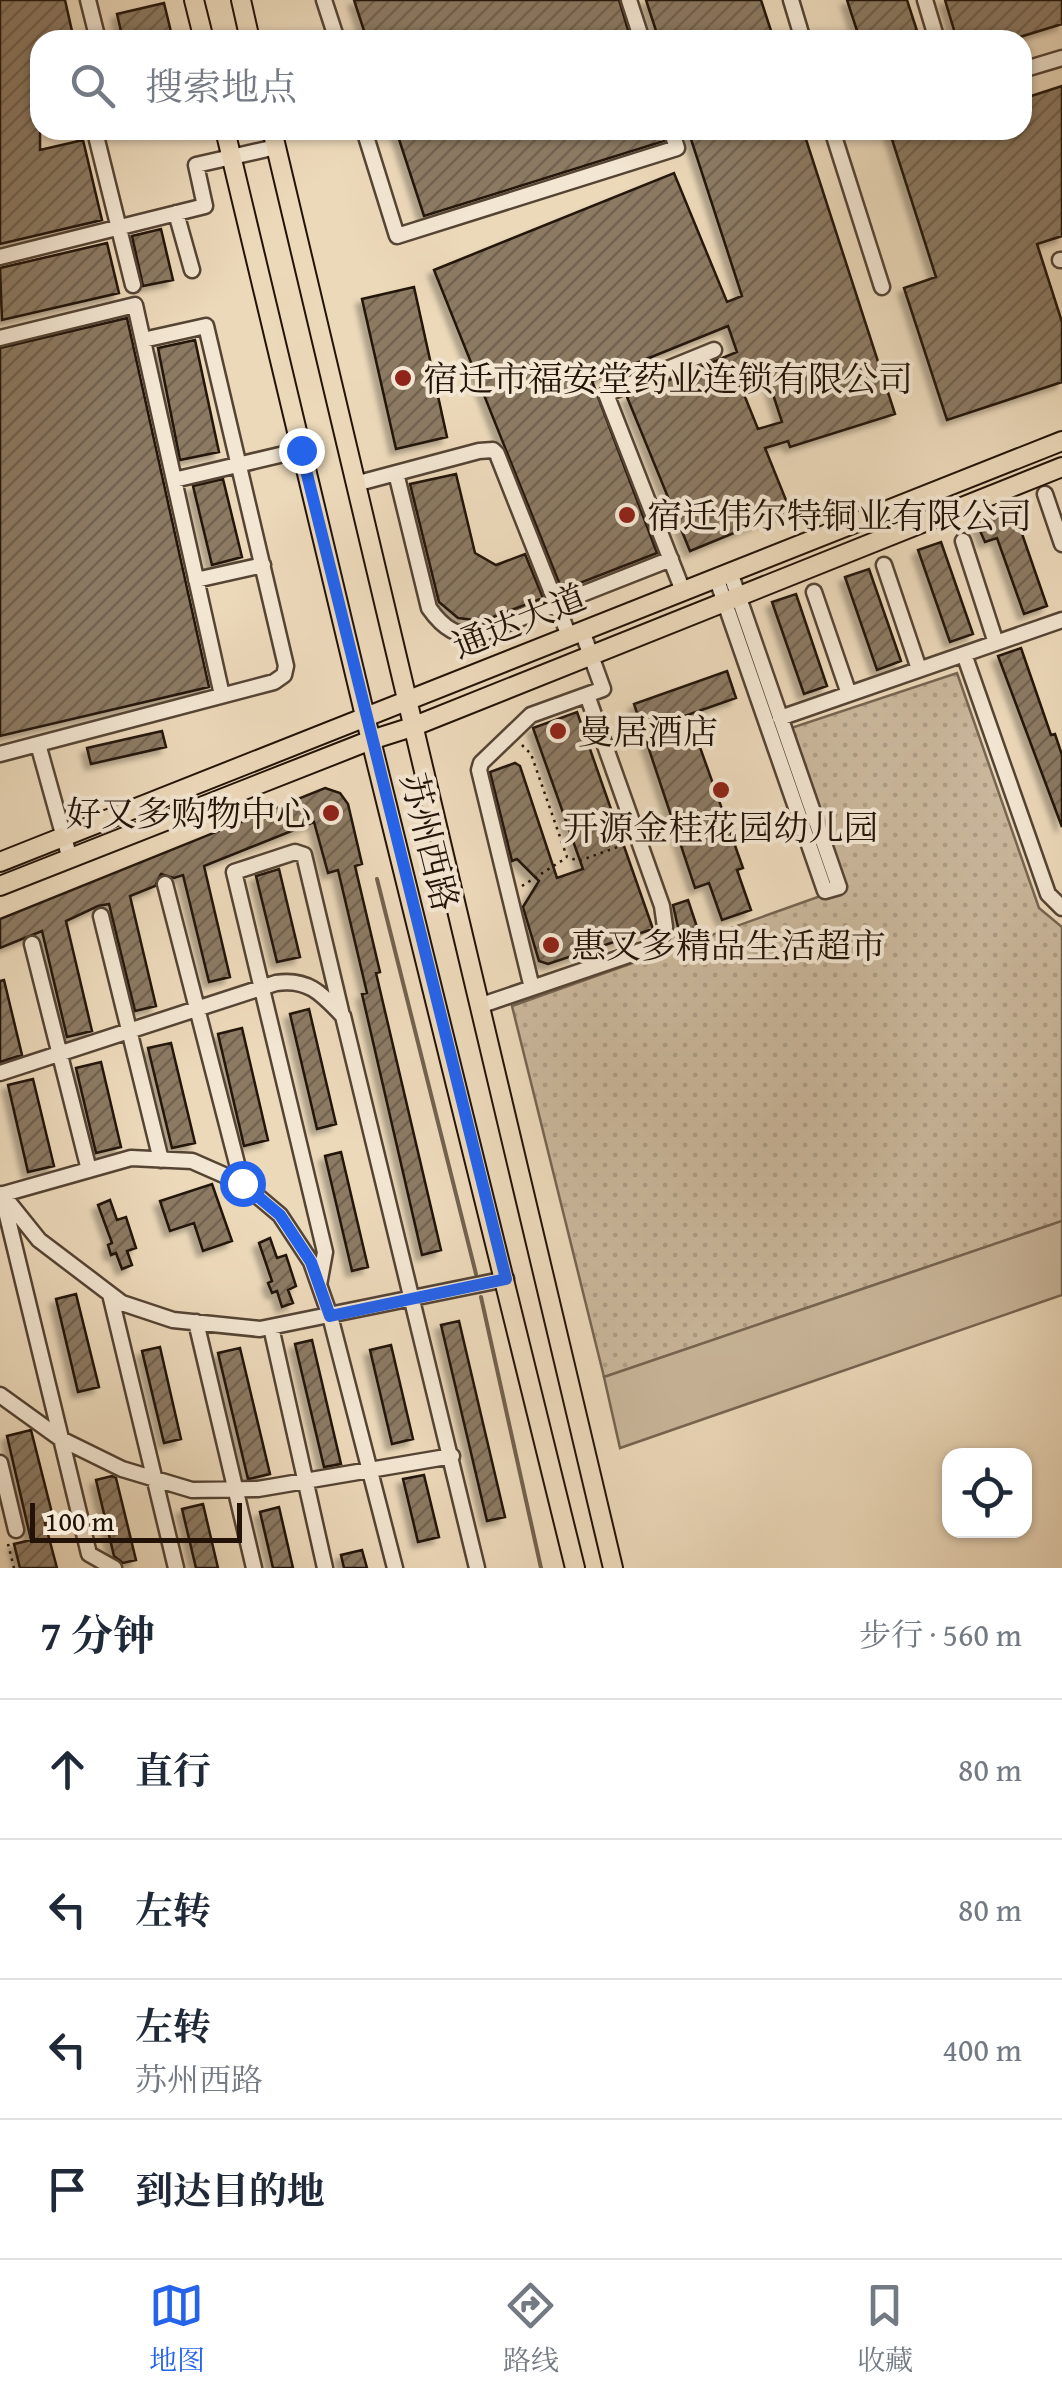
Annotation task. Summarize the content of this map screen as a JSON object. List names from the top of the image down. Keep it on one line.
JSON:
{"streets":{"main road":["通达大道","苏州西路"]},"crossings":[["通达大道","苏州西路"]],"places":["宿迁市福安堂药业连锁有限公司","宿迁伟尔特铜业有限公司","曼居酒店","开源金桂花园幼儿园","好又多购物中心","惠又多精品生活超市"],"scale_bar":"100 m","page":{"search":"搜索地点","scale":"100 m","heading":["7 分钟","步行 · 560 m"],"list":[["直行","80 m"],["左转","80 m"],["左转","苏州西路","400 m"],"到达目的地"],"nav":["地图","路线","收藏"]}}
